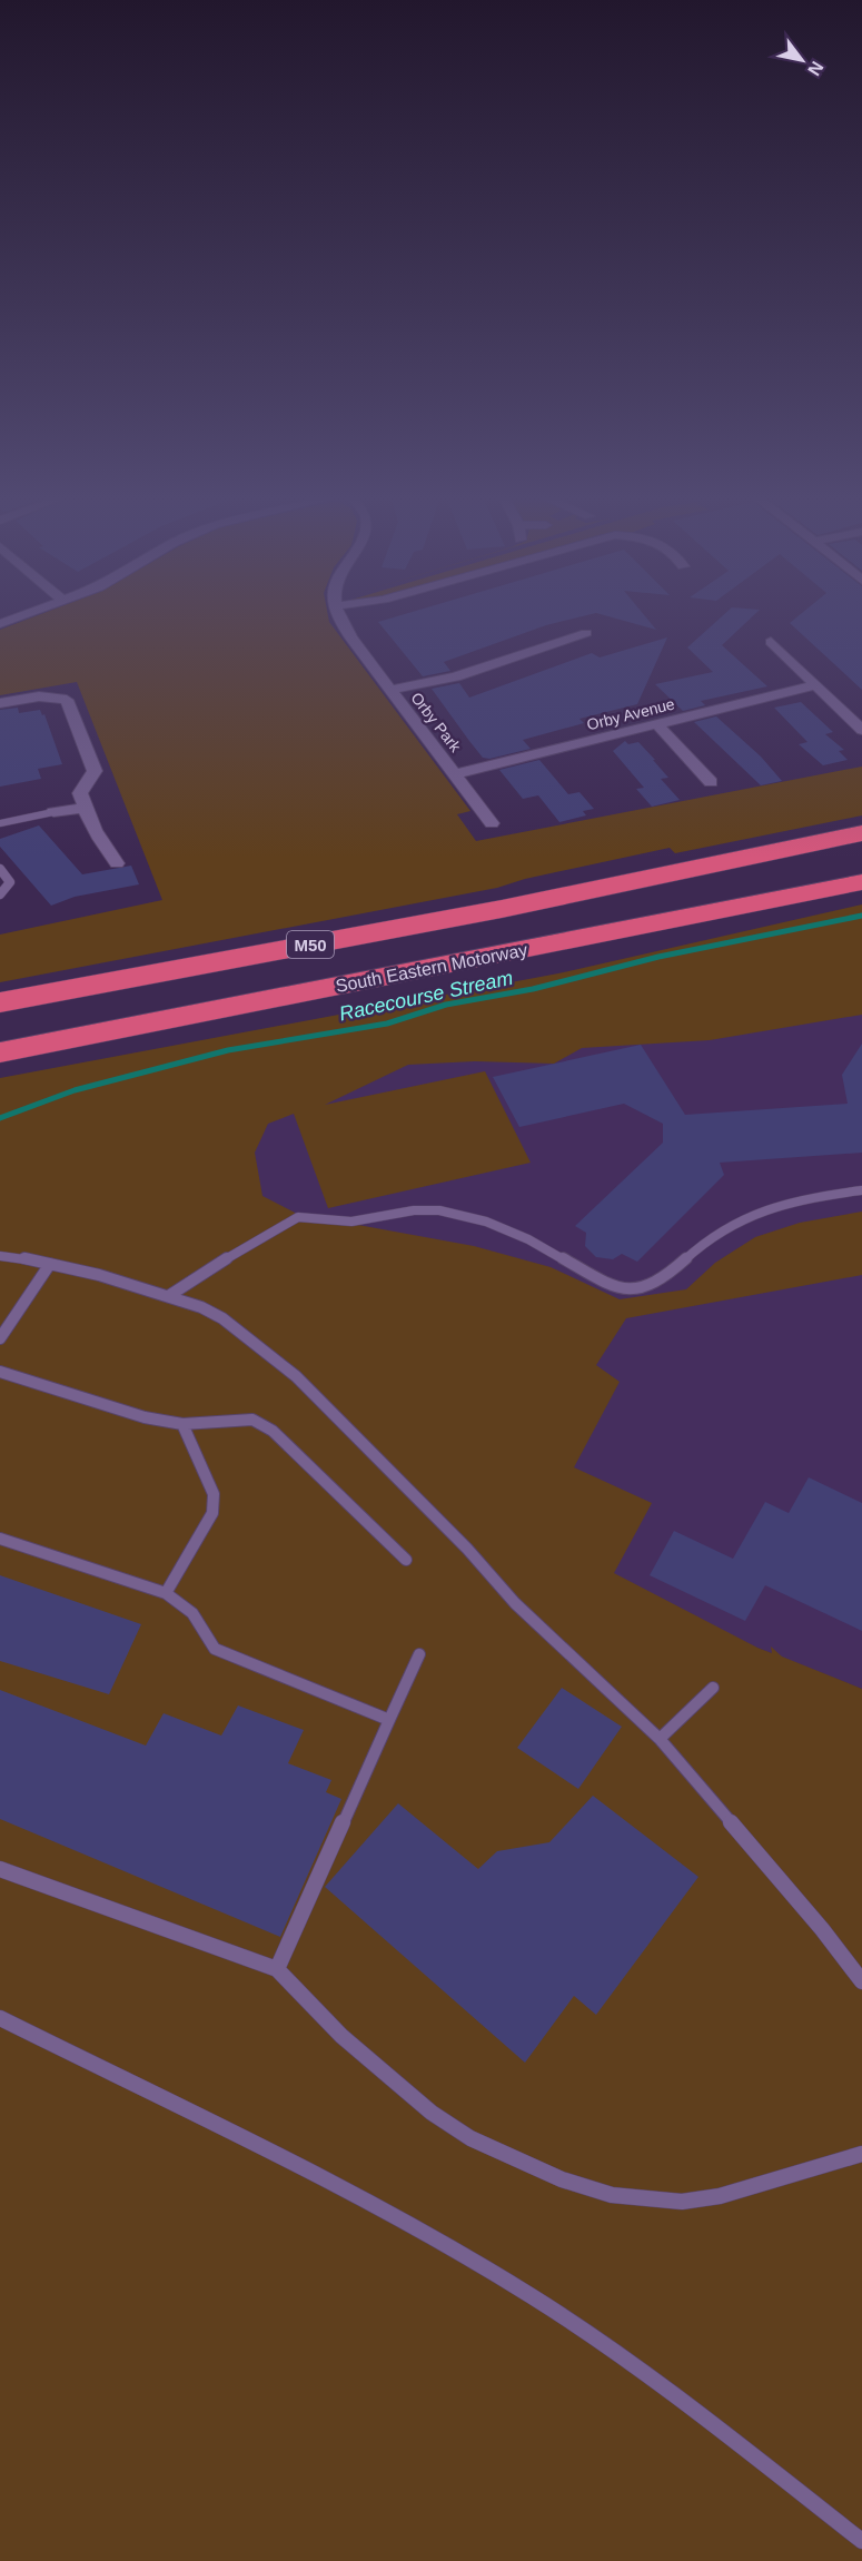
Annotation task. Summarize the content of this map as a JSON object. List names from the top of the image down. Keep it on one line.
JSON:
{"streets":{"highway":["M50","South Eastern Motorway"],"street":["Orby Avenue","Orby Park"]},"crossings":[["Orby Avenue","Orby Park"]],"water":["Racecourse Stream"],"north":"bottom right"}
